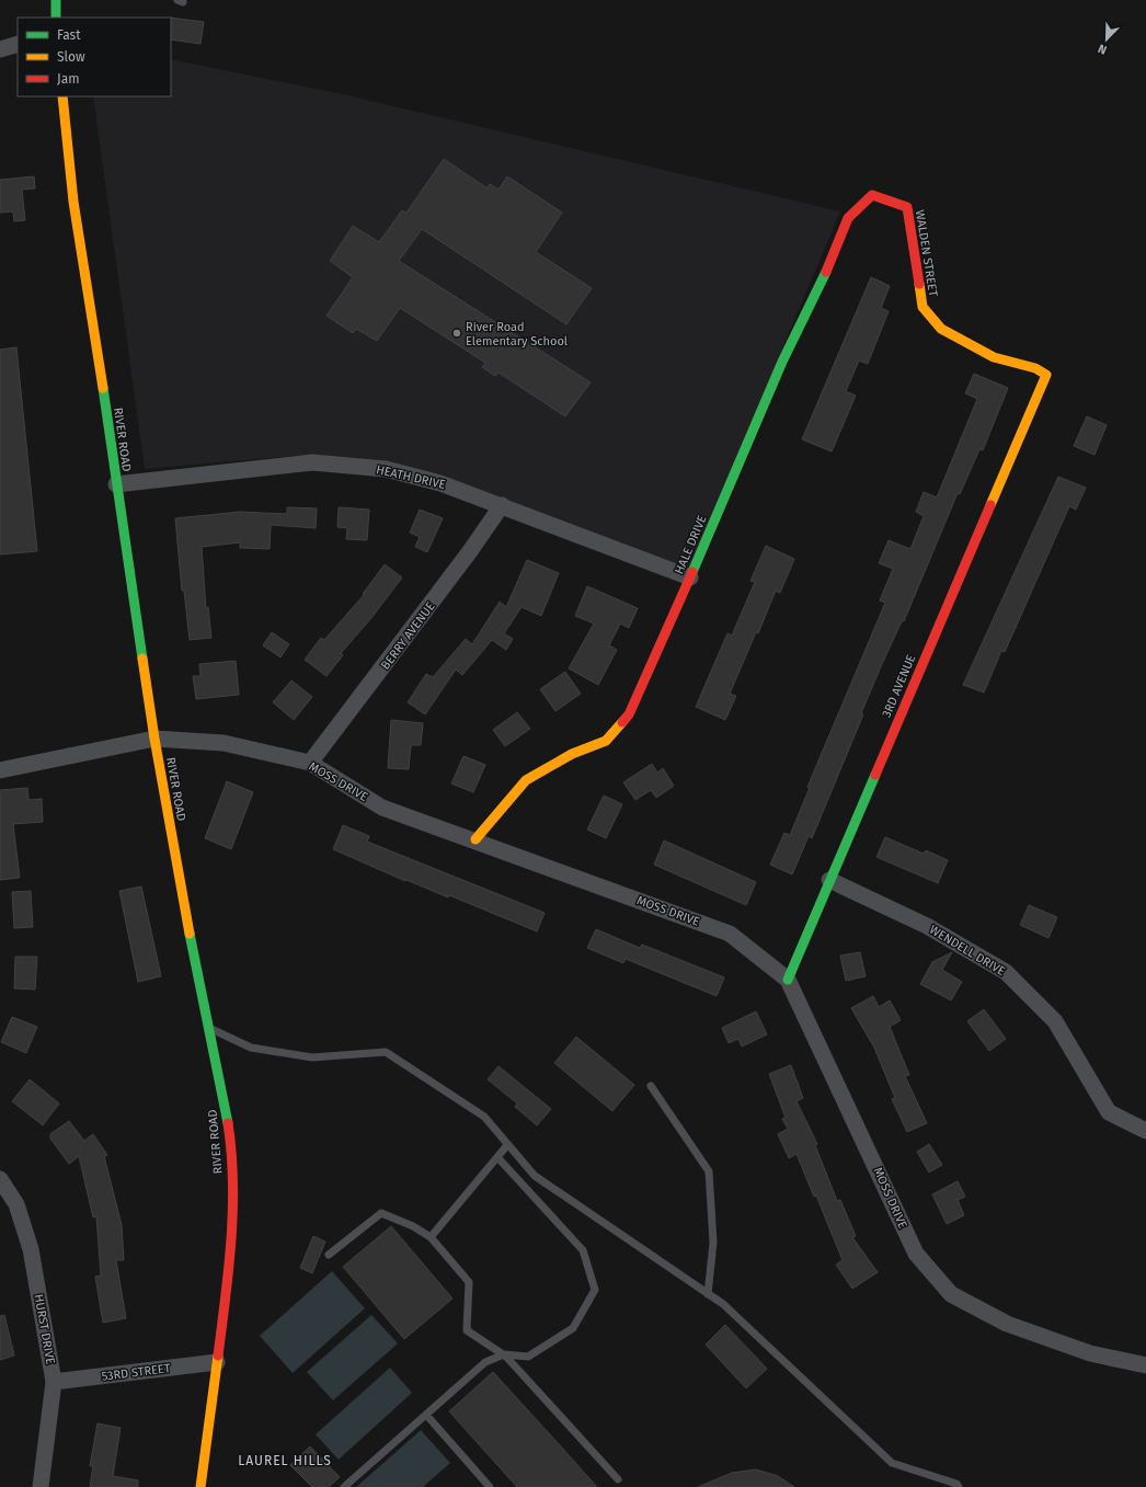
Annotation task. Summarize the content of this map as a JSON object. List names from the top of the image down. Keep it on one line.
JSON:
{"streets":{"street":["WALDEN STREET","RIVER ROAD","HEATH DRIVE","HALE DRIVE","BERRY AVENUE","3RD AVENUE","MOSS DRIVE","WENDELL DRIVE","HURST DRIVE","53RD STREET"]},"crossings":[["WALDEN STREET","HALE DRIVE"],["WALDEN STREET","3RD AVENUE"],["RIVER ROAD","HEATH DRIVE"],["RIVER ROAD","MOSS DRIVE"],["RIVER ROAD","53RD STREET"],["HEATH DRIVE","HALE DRIVE"],["HEATH DRIVE","BERRY AVENUE"],["HALE DRIVE","MOSS DRIVE"],["BERRY AVENUE","MOSS DRIVE"],["3RD AVENUE","MOSS DRIVE"],["3RD AVENUE","WENDELL DRIVE"],["HURST DRIVE","53RD STREET"]],"districts":["LAUREL HILLS"],"places":["River Road Elementary School"],"legend":["Fast","Slow","Jam"],"north":"bottom left"}
